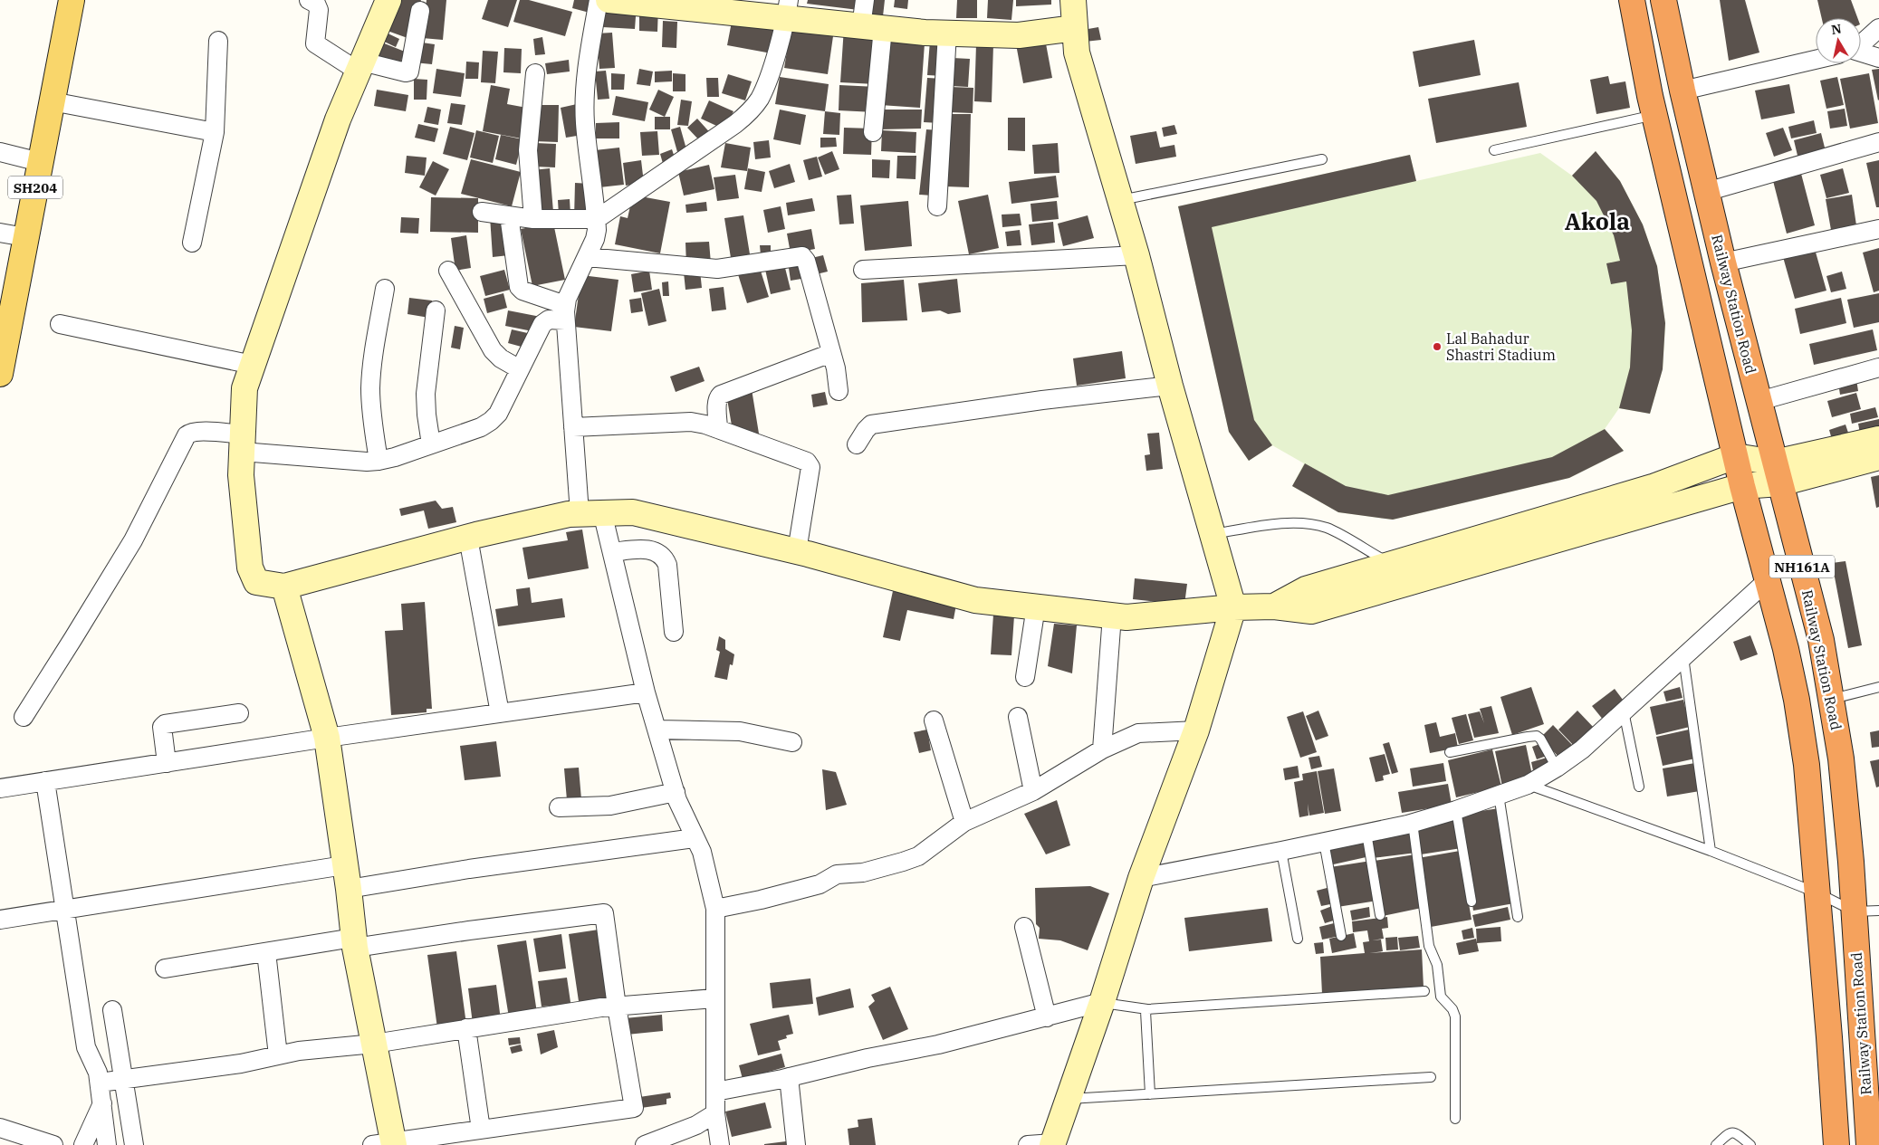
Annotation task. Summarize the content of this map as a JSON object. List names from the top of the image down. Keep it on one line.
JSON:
{"streets":{"highway":["Railway Station Road","NH161A"],"main road":["SH204"]},"districts":["Akola"],"places":["Lal Bahadur Shastri Stadium"],"north":"top"}
